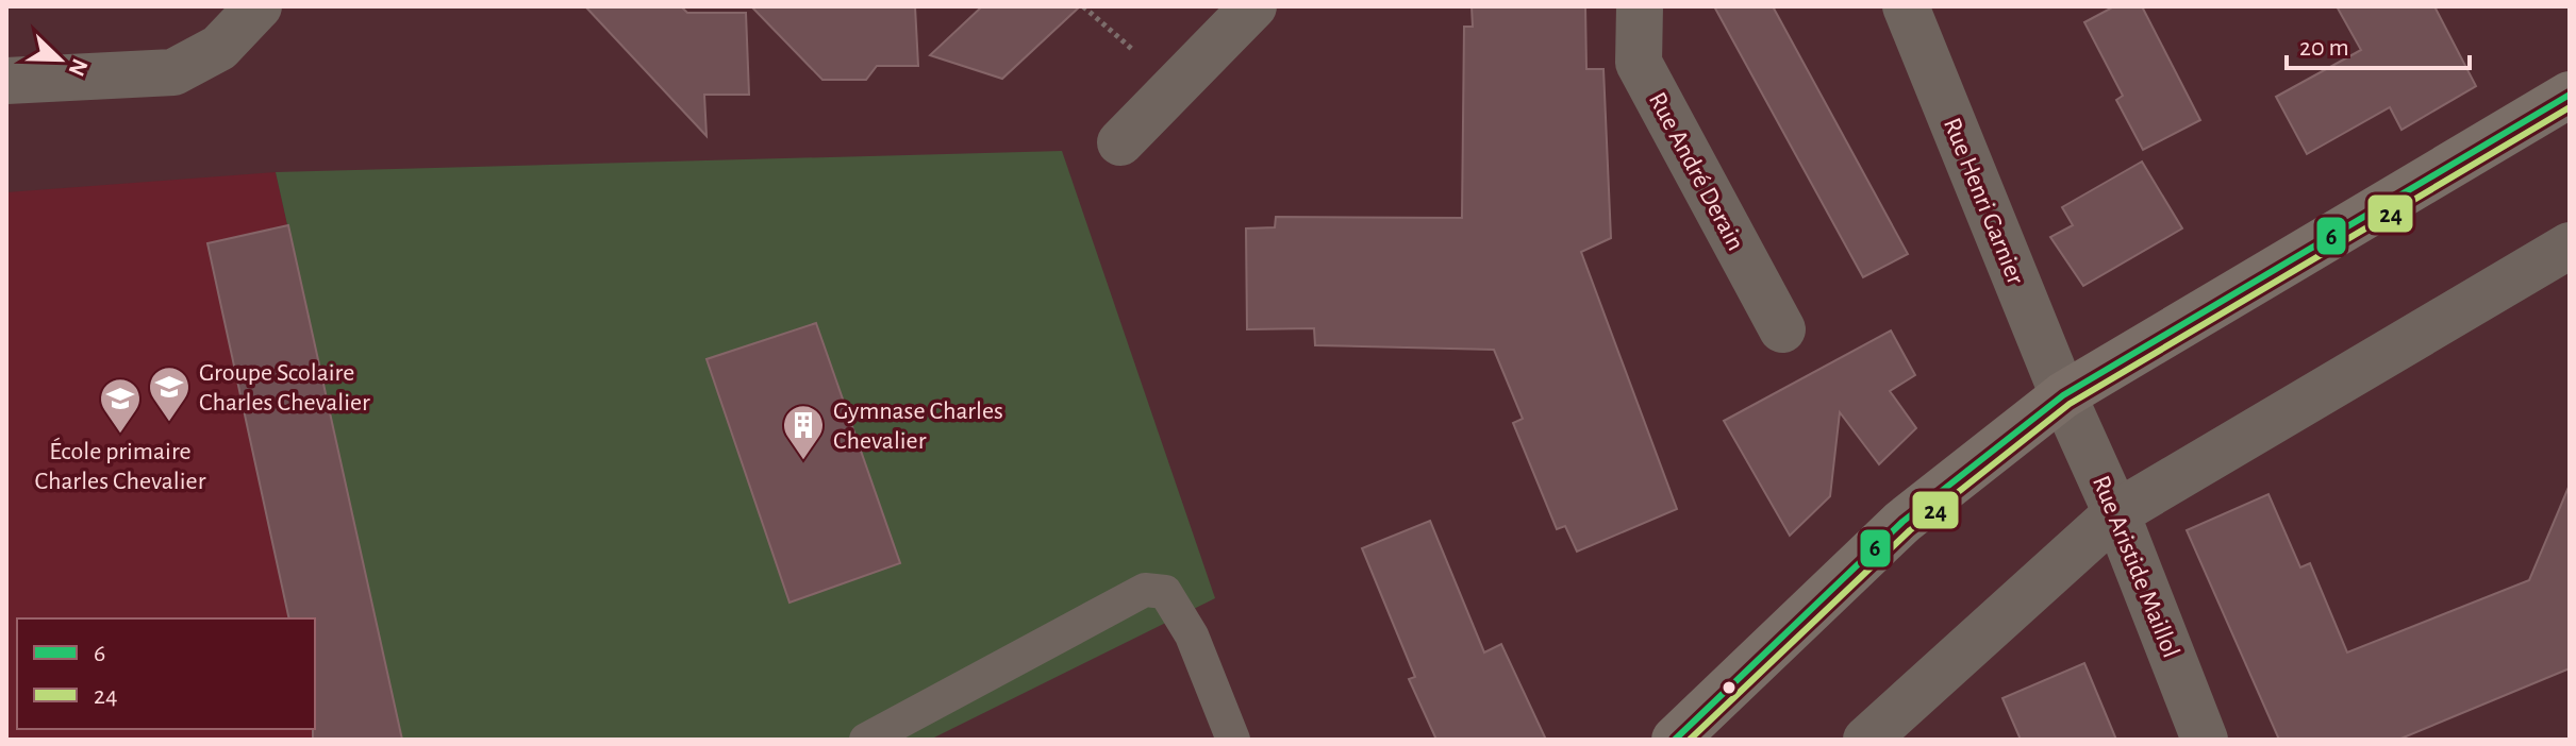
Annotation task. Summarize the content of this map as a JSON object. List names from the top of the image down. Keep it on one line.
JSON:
{"streets":{"street":["Rue André Derain","Rue Henri Garnier","Rue Aristide Maillol"]},"crossings":[["Rue Henri Garnier","Rue Aristide Maillol"]],"places":{"school or university":["Groupe Scolaire Charles Chevalier","École primaire Charles Chevalier"],"building":["Gymnase Charles Chevalier"]},"lines":["transit line 6","transit line 24"],"legend":["6","24"],"scale_bar":"20 m","north":"bottom right"}
